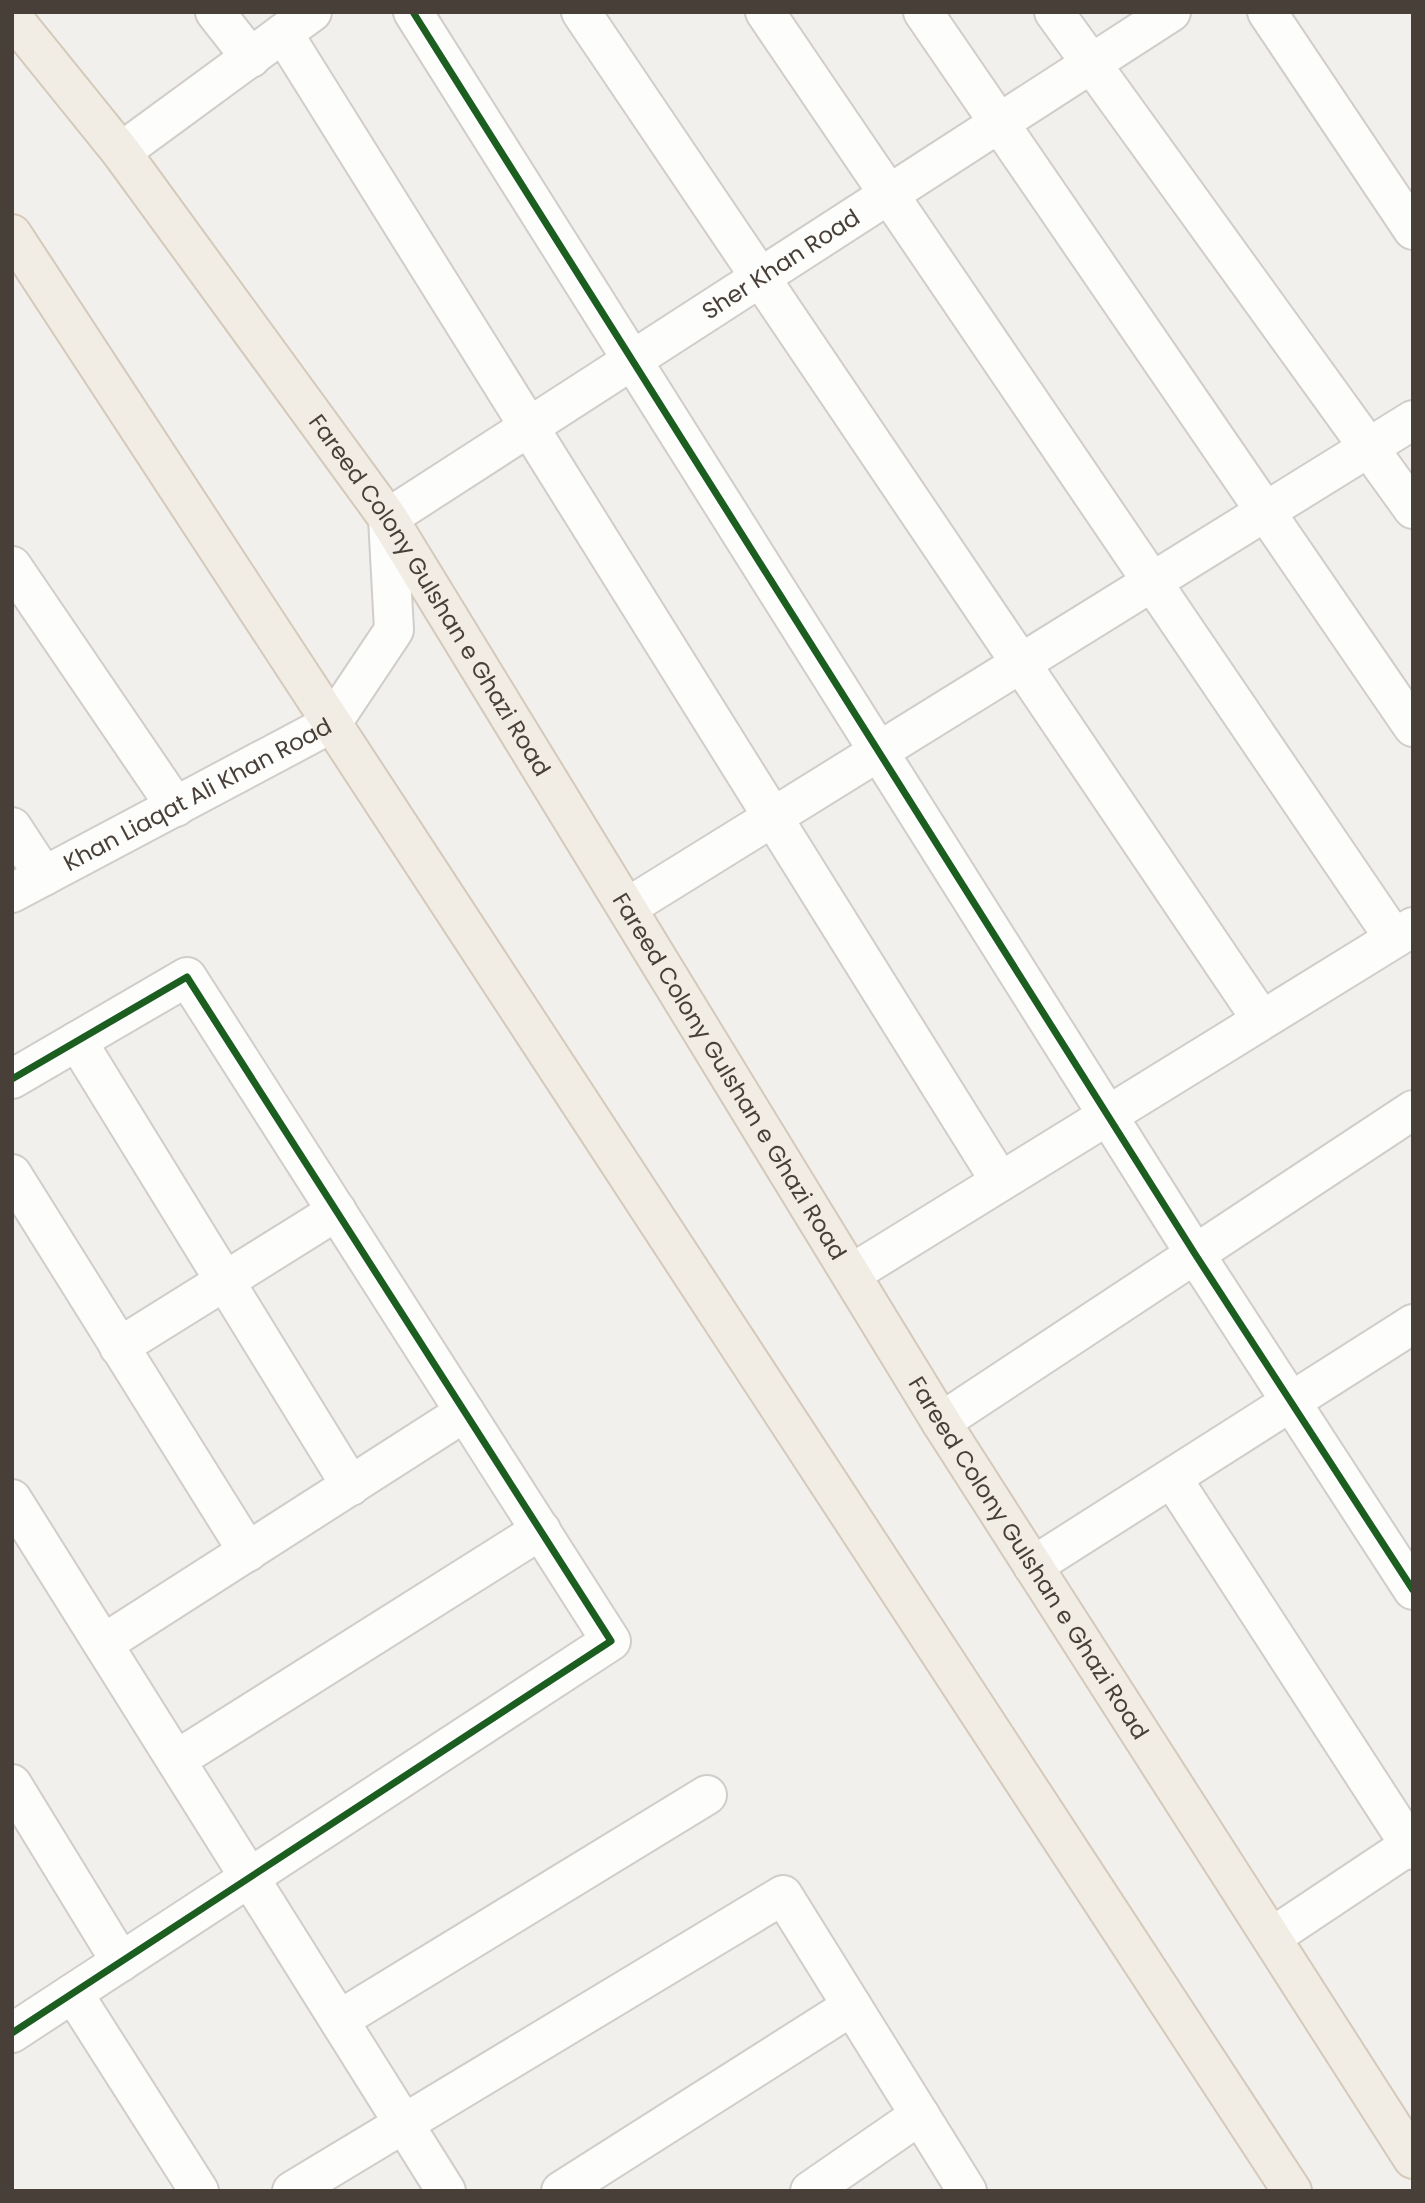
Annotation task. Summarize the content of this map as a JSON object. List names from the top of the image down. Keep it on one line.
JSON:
{"streets":{"main road":["Fareed Colony Gulshan e Ghazi Road"],"street":["Sher Khan Road","Khan Liaqat Ali Khan Road"]},"crossings":[["Sher Khan Road","Fareed Colony Gulshan e Ghazi Road"],["Sher Khan Road","Khan Liaqat Ali Khan Road"],["Fareed Colony Gulshan e Ghazi Road","Khan Liaqat Ali Khan Road"]]}
